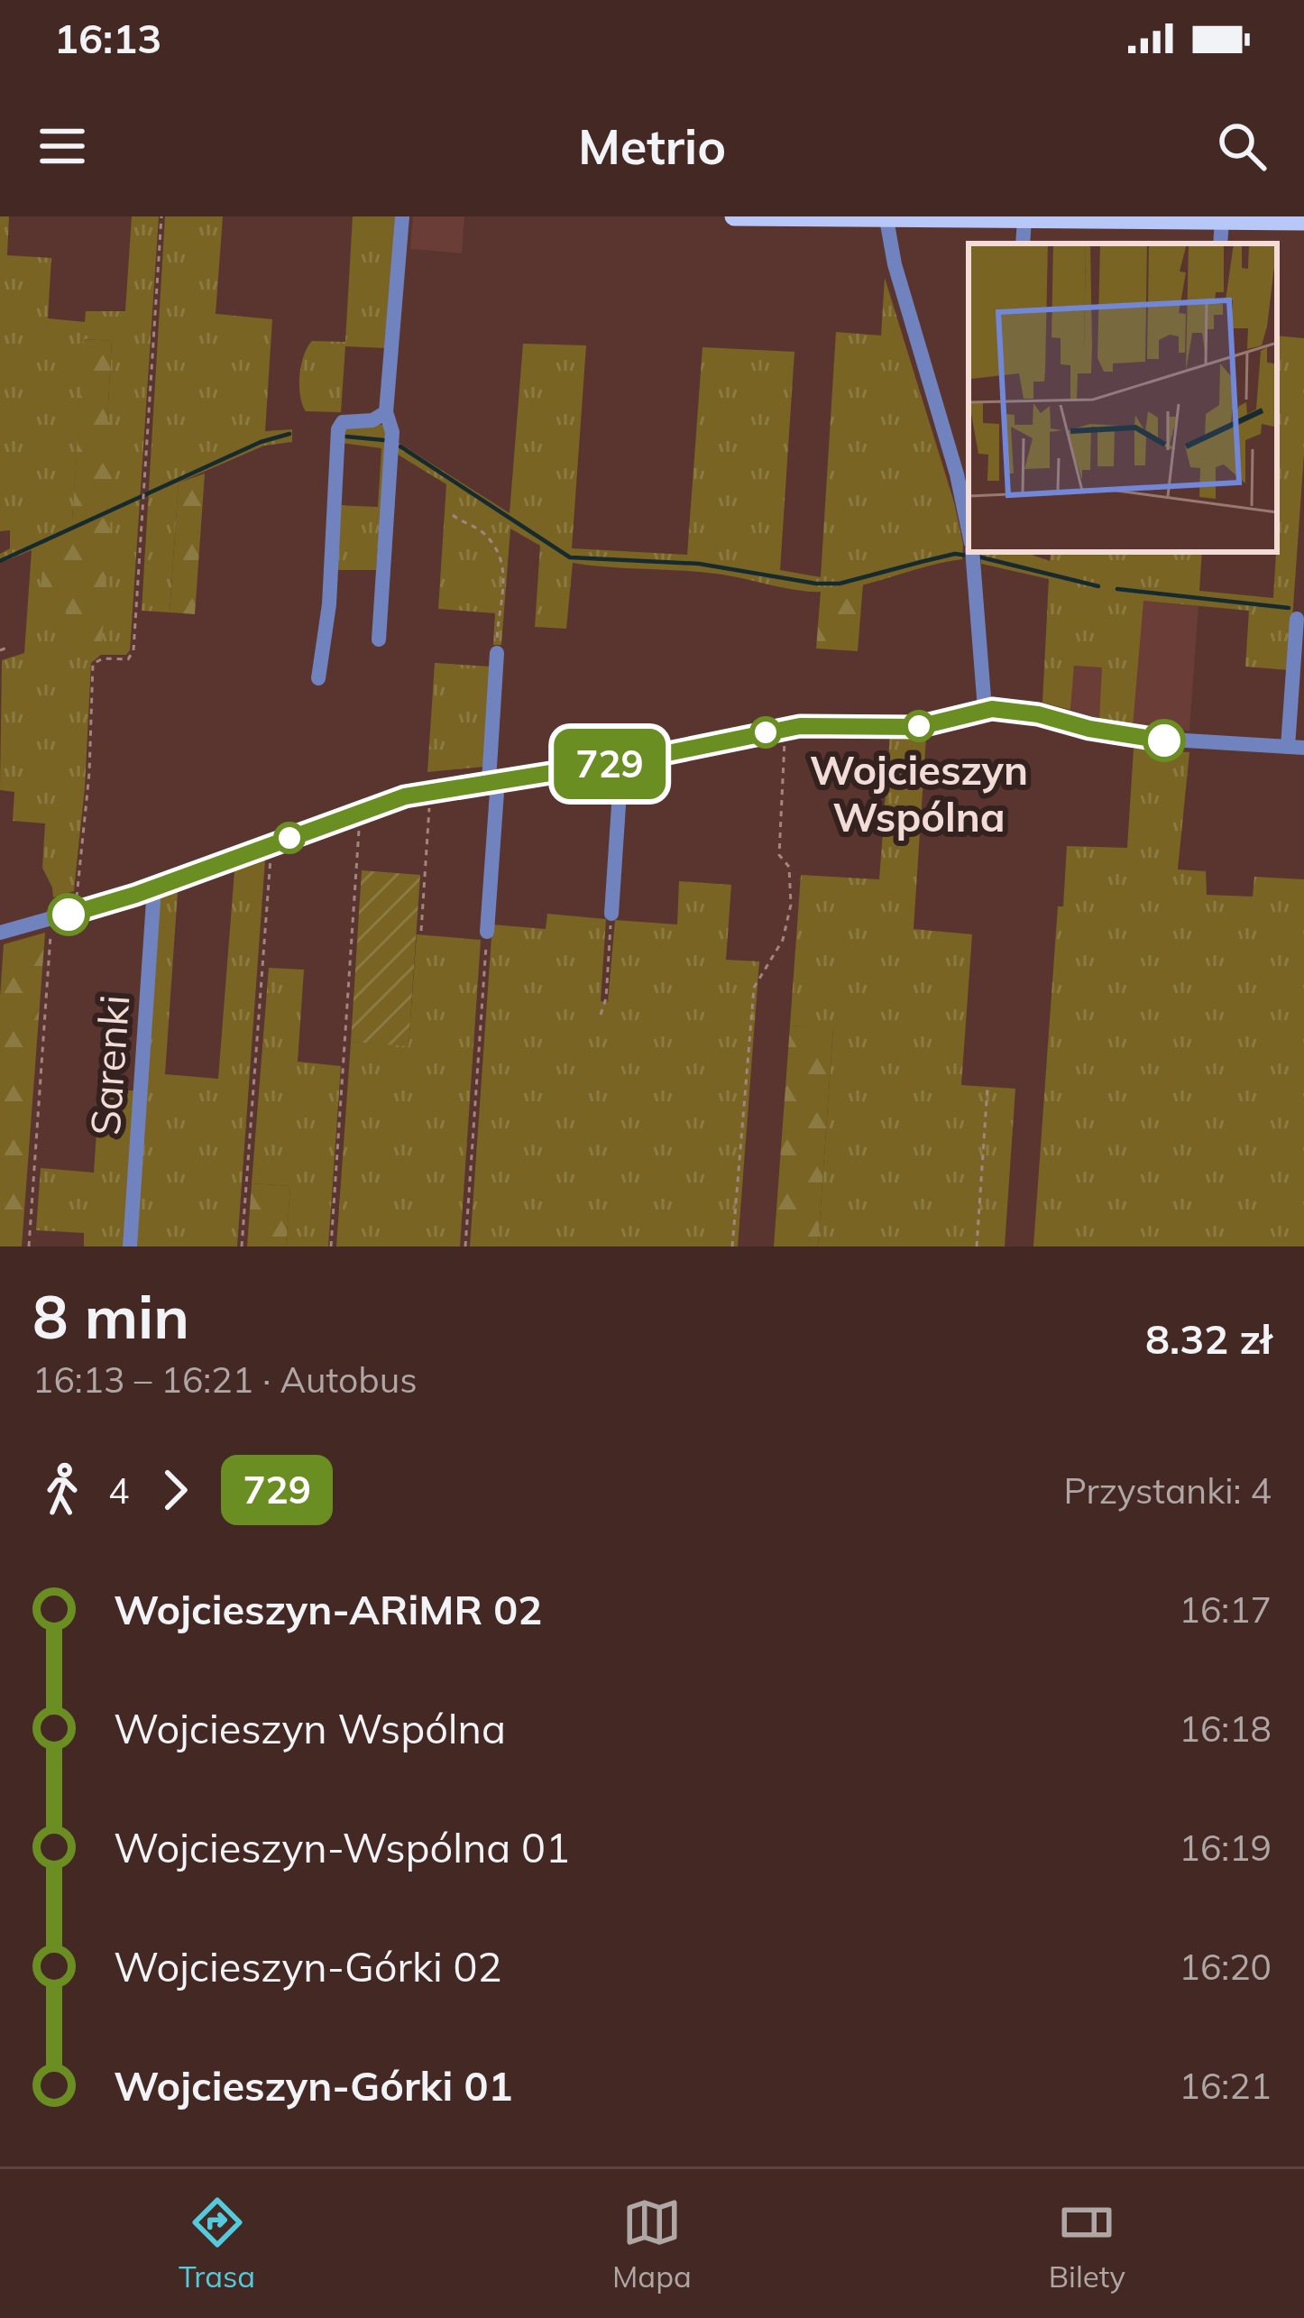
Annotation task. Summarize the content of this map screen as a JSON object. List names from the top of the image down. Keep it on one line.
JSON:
{"streets":{"street":["Sarenki"]},"places":["Wojcieszyn Wspólna"],"lines":["bus line 729"],"page":{"status":"16:13","header":"Metrio","on_map":"729","heading":["8 min","16:13 – 16:21 · Autobus","8.32 zł"],"legs":["4","729","Przystanki: 4"],"list":[{"name":"Wojcieszyn-ARiMR 02","value":"16:17"},{"name":"Wojcieszyn Wspólna","value":"16:18"},{"name":"Wojcieszyn-Wspólna 01","value":"16:19"},{"name":"Wojcieszyn-Górki 02","value":"16:20"},{"name":"Wojcieszyn-Górki 01","value":"16:21"}],"tabs":["Trasa","Mapa","Bilety"]}}
